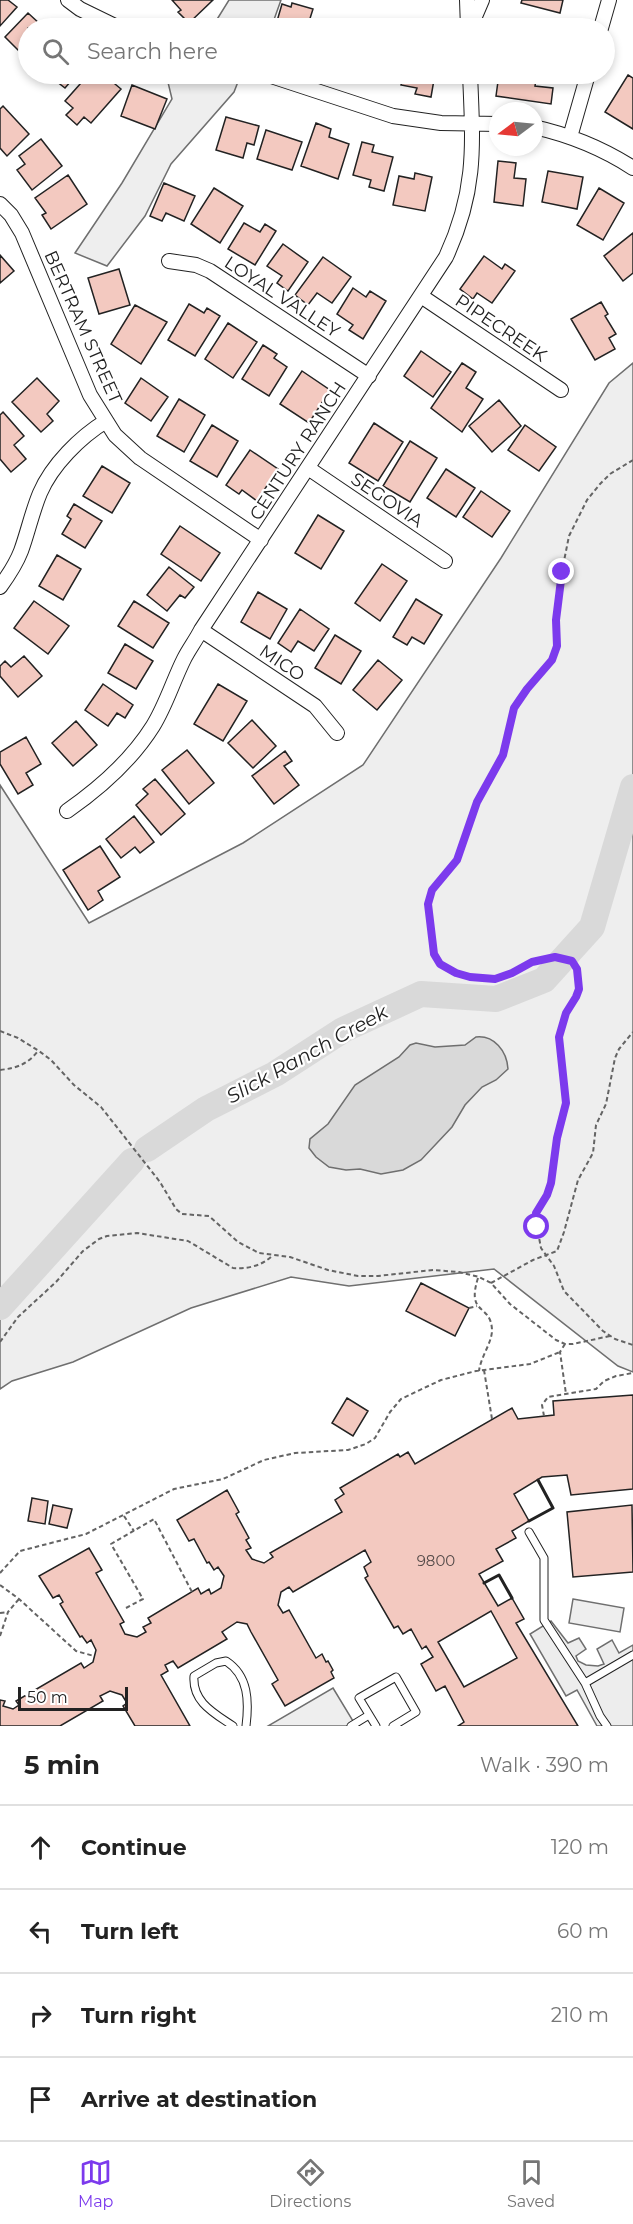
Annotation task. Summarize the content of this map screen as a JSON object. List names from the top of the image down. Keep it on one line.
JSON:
{"streets":{"street":["LOYAL VALLEY","BERTRAM STREET","PIPECREEK","CENTURY RANCH","SEGOVIA","MICO"]},"crossings":[["LOYAL VALLEY","CENTURY RANCH"],["BERTRAM STREET","CENTURY RANCH"],["PIPECREEK","CENTURY RANCH"],["CENTURY RANCH","SEGOVIA"],["CENTURY RANCH","MICO"]],"water":["Slick Ranch Creek"],"house_numbers":["9800"],"scale_bar":"50 m","north":"left","page":{"search":"Search here","scale":"50 m","heading":["5 min","Walk · 390 m"],"list":[["Continue","120 m"],["Turn left","60 m"],["Turn right","210 m"],"Arrive at destination"],"nav":["Map","Directions","Saved"]}}
